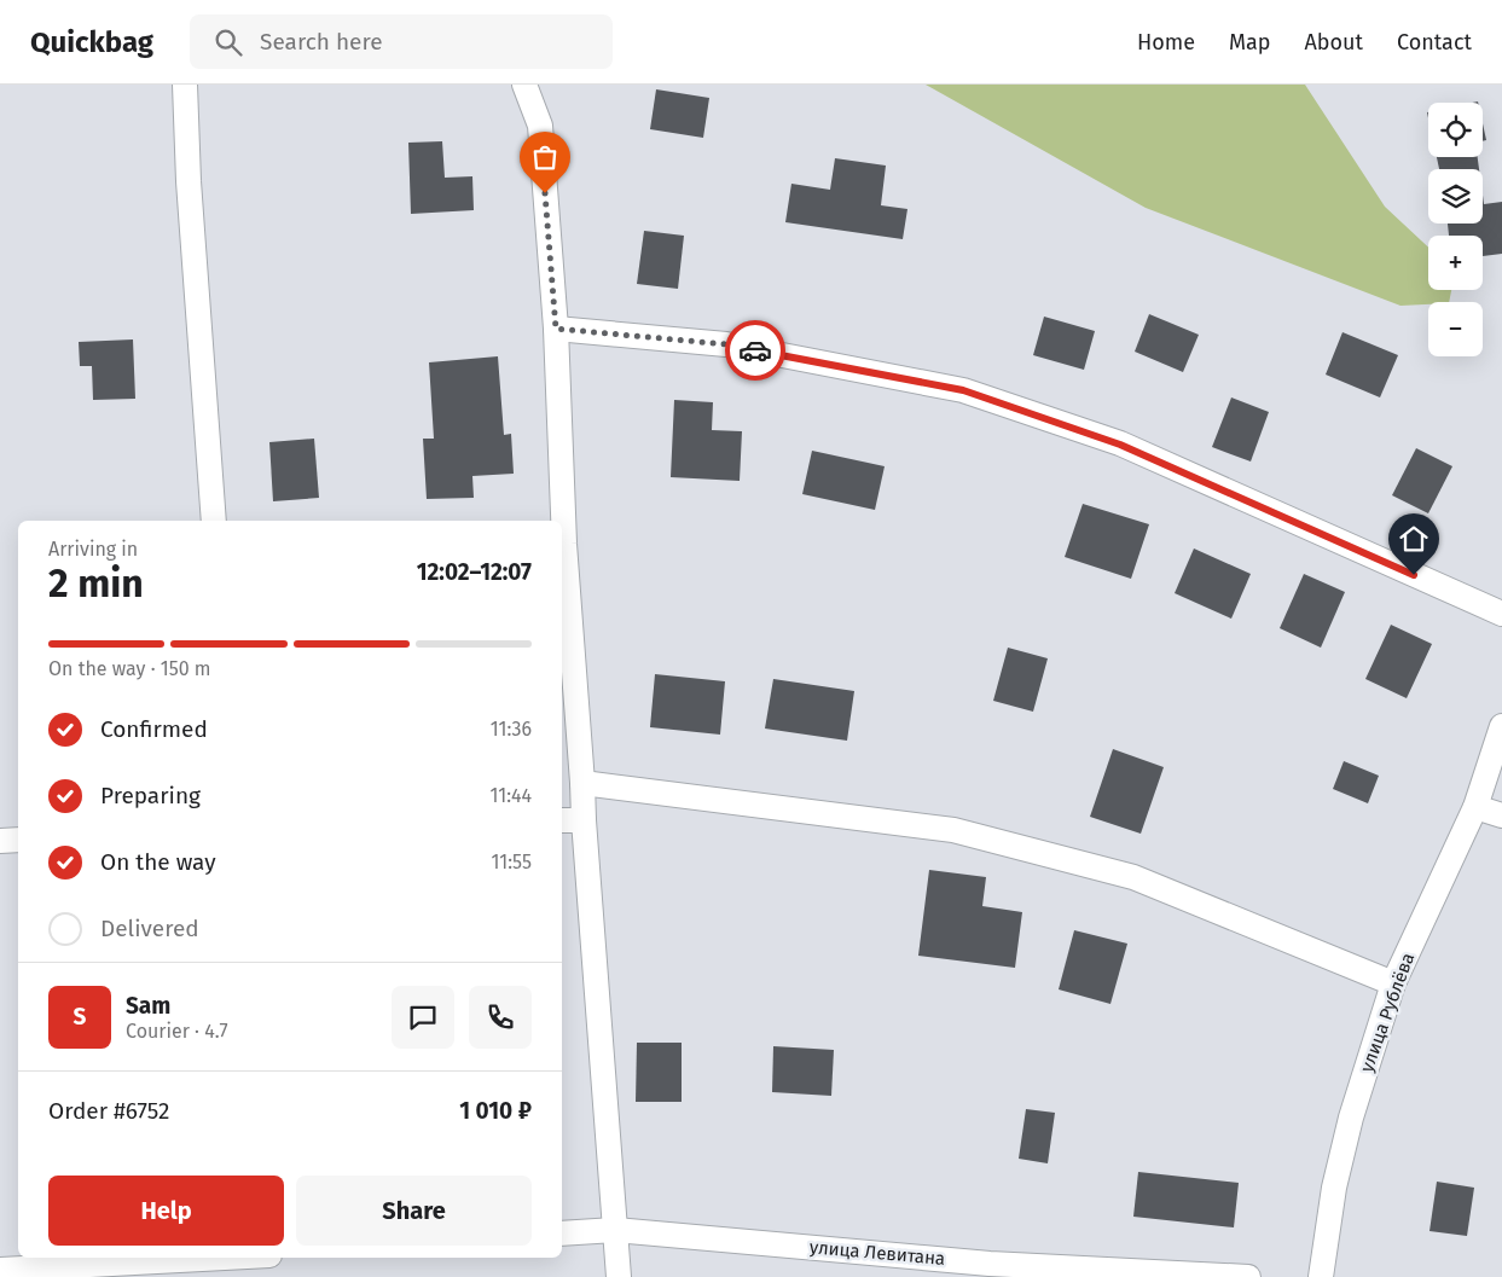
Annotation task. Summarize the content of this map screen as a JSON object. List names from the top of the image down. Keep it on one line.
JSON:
{"streets":{"street":["улица Рублёва","улица Левитана"]},"page":{"header":"Quickbag","search":"Search here","nav":["Home","Map","About","Contact"],"map_buttons":["+","−"],"heading":["2 min","Arriving in","12:02–12:07"],"panel":["Sam","Courier · 4.7","Order #6752","1 010 ₽"],"bar":"On the way · 150 m","list":[["Confirmed","11:36"],["Preparing","11:44"],["On the way","11:55"],"Delivered"],"round":"S","buttons":["Help","Share"]}}
